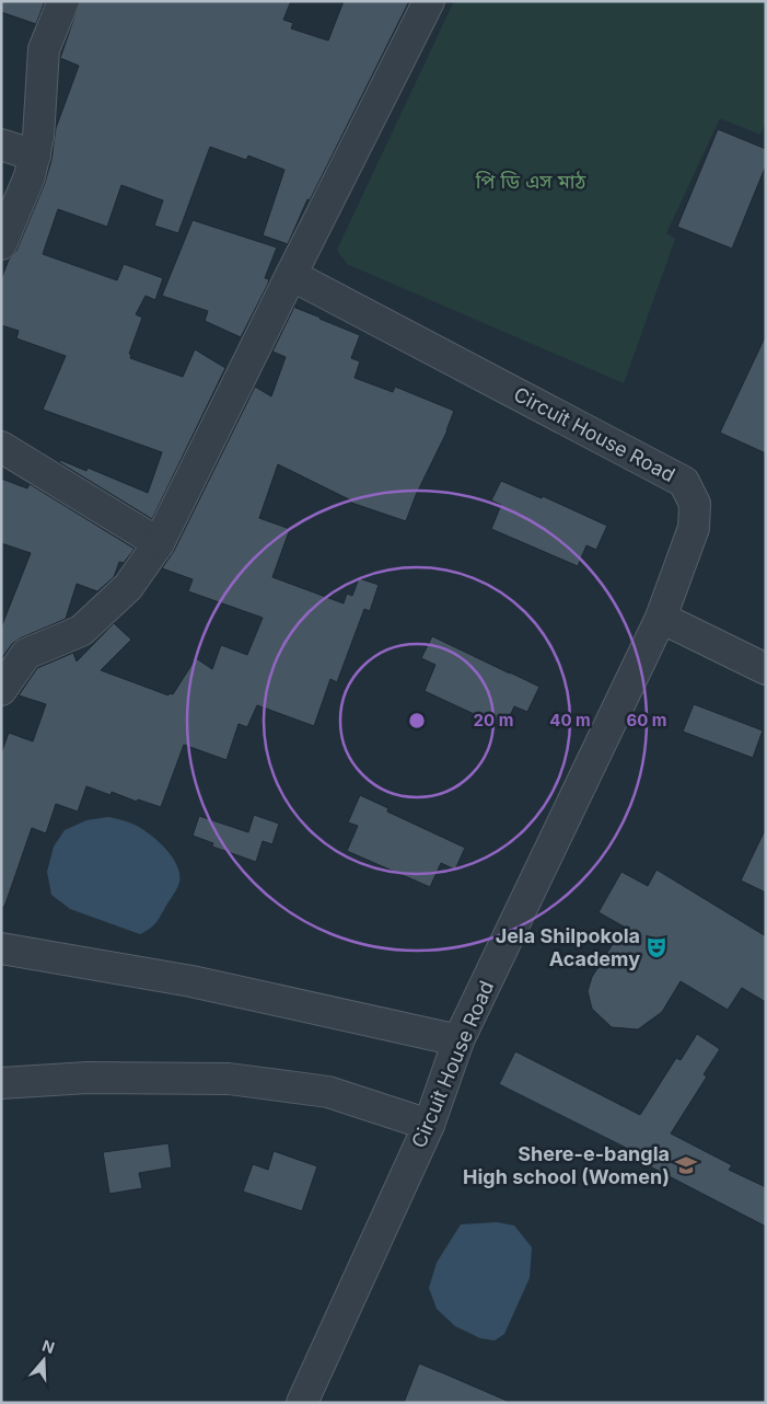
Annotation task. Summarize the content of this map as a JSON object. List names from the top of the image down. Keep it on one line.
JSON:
{"streets":{"street":["Circuit House Road"]},"parks":["পি ডি এস মাঠ"],"places":{"theatre":["Jela Shilpokola Academy"],"school or university":["Shere-e-bangla High school (Women)"]},"north":"top","rings":["20 m","40 m","60 m"]}
